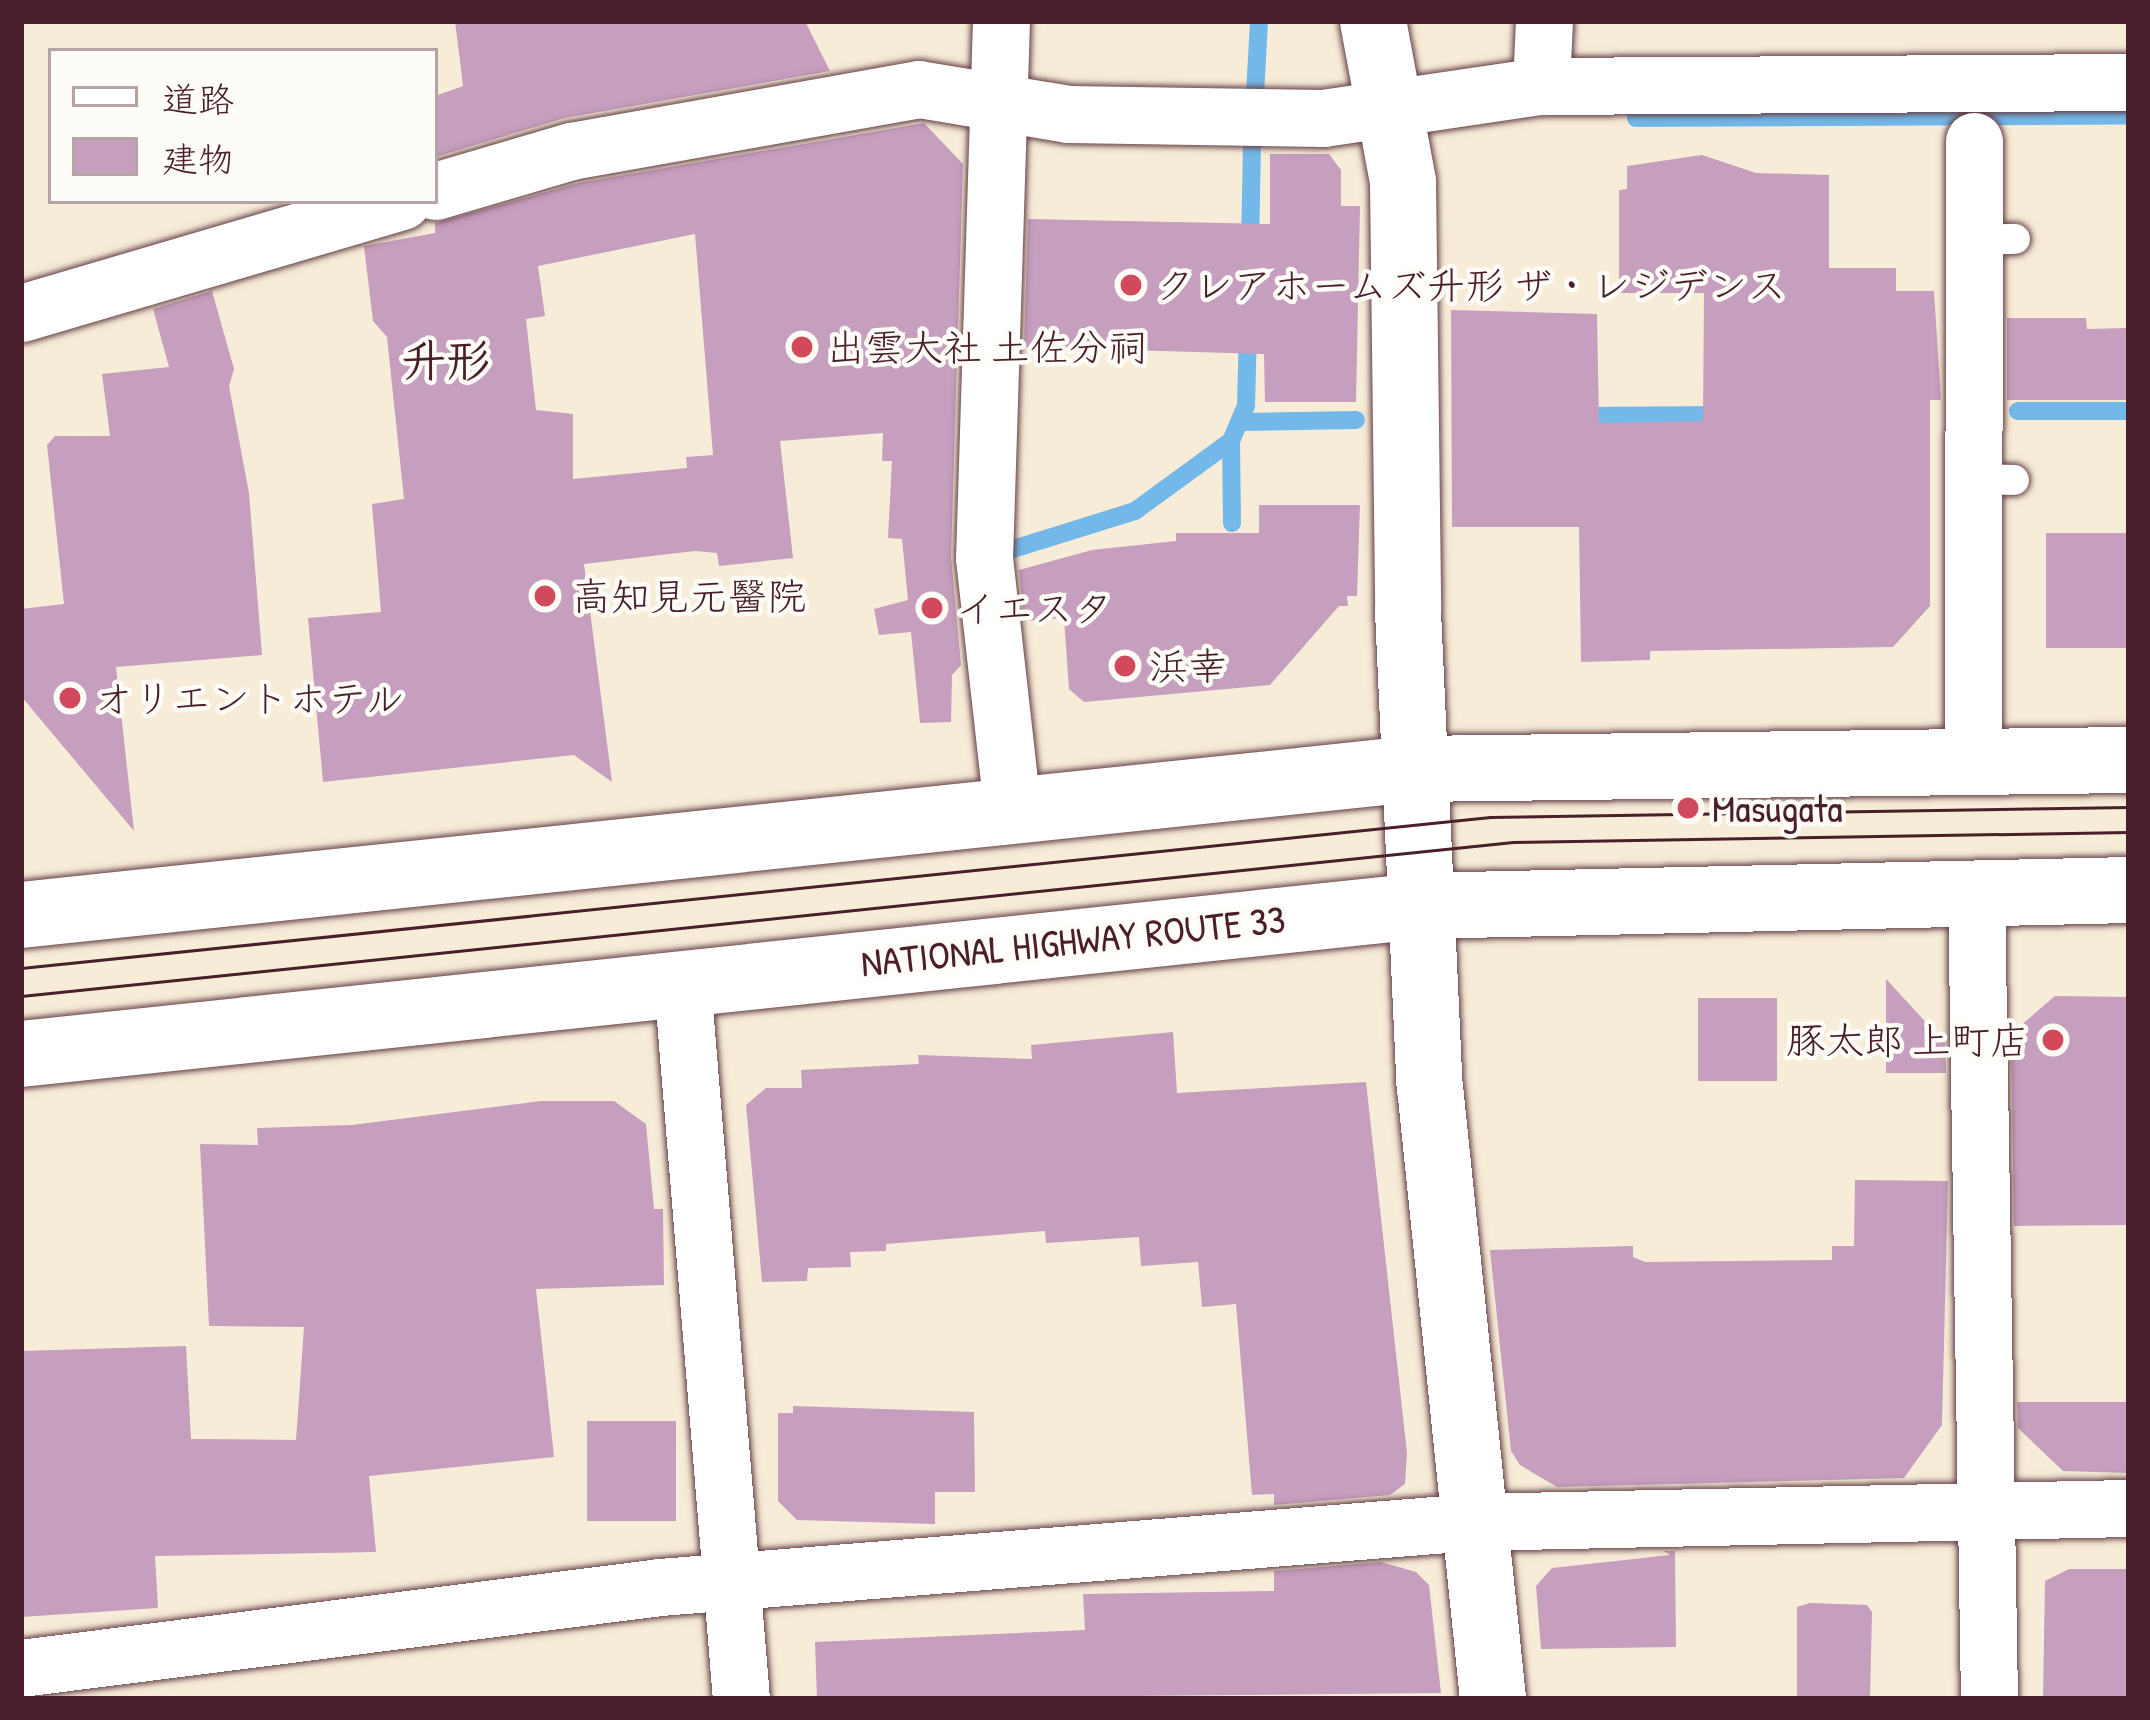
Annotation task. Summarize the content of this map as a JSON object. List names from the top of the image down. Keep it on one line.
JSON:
{"streets":{"main road":["NATIONAL HIGHWAY ROUTE 33"]},"districts":["升形"],"places":["クレアホームズ升形 ザ・レジデンス","出雲大社 土佐分祠","高知見元醫院","イエスタ","浜幸","オリエントホテル","Masugata","豚太郎 上町店"],"legend":["道路","建物"]}
